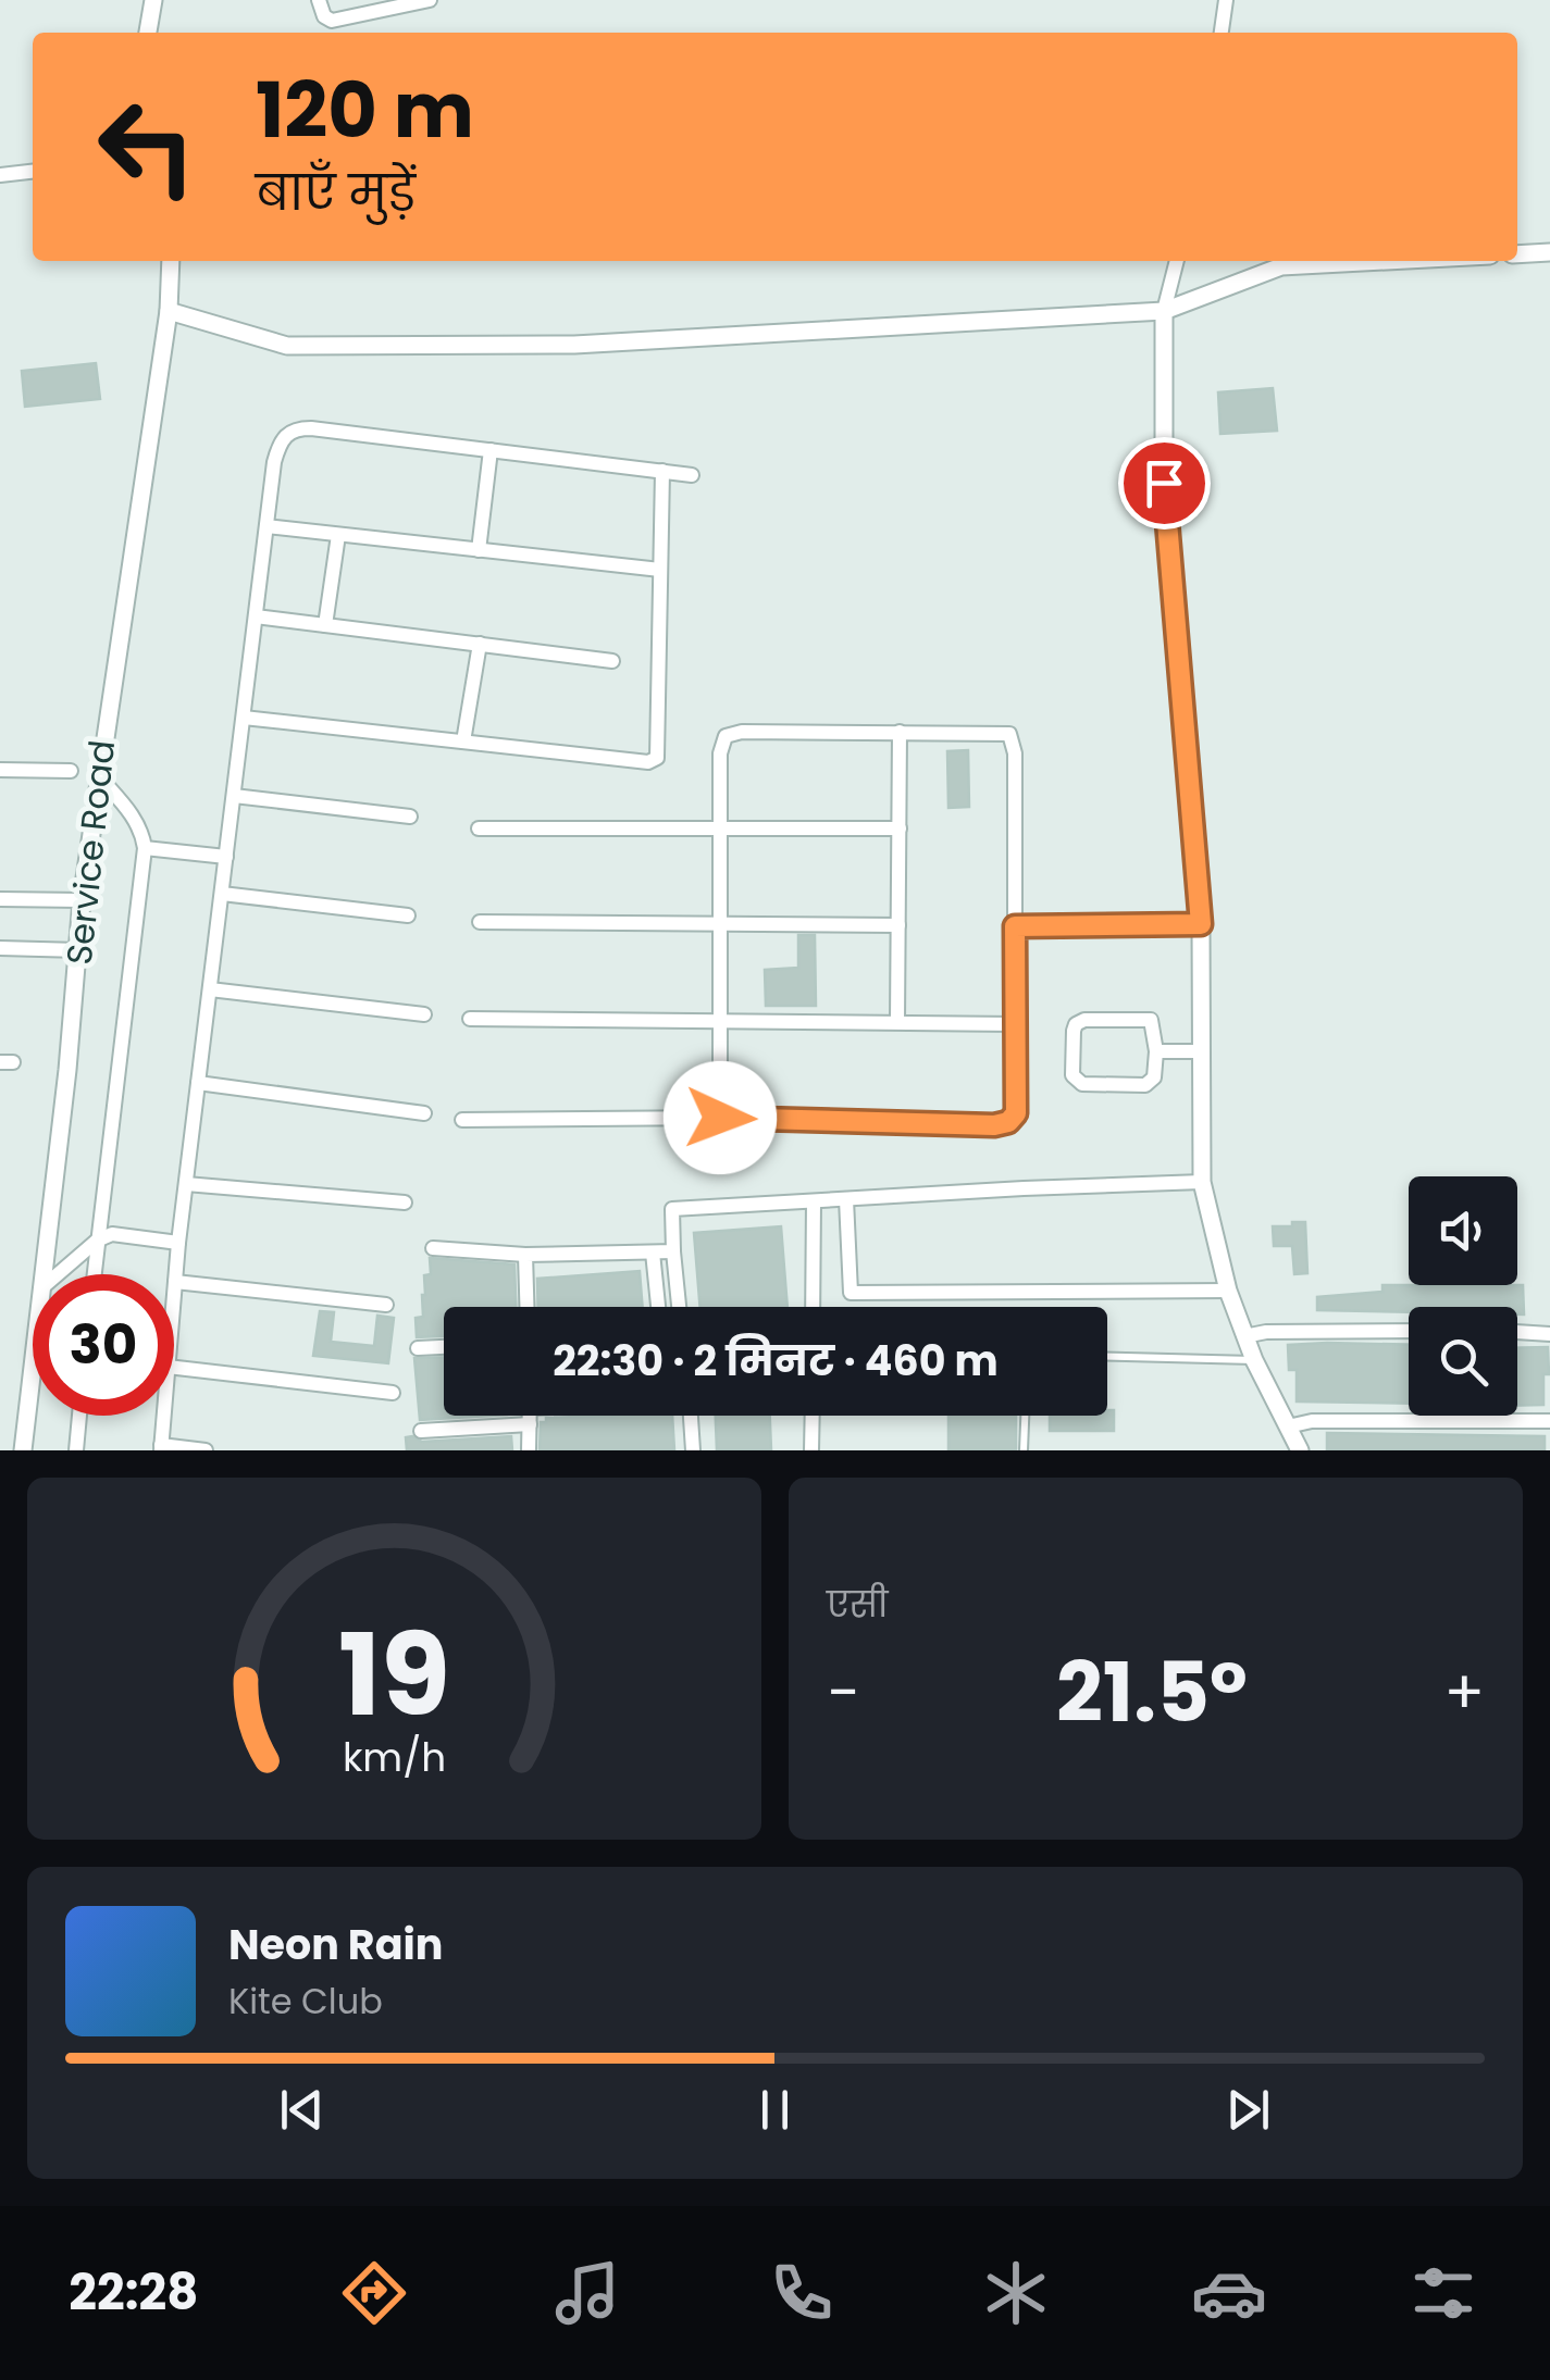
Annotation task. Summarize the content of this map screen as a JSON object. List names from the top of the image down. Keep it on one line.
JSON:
{"streets":{"street":["Service Road"]},"page":{"turn":["120 m","बाएँ मुड़ें"],"limit":"30","trip":"22:30 · 2 मिनट · 460 m","tile":"एसी","heat":["−","21.5°","+"],"song":["Neon Rain","Kite Club"],"tabs":"22:28","gauge":["19","km/h"]}}
